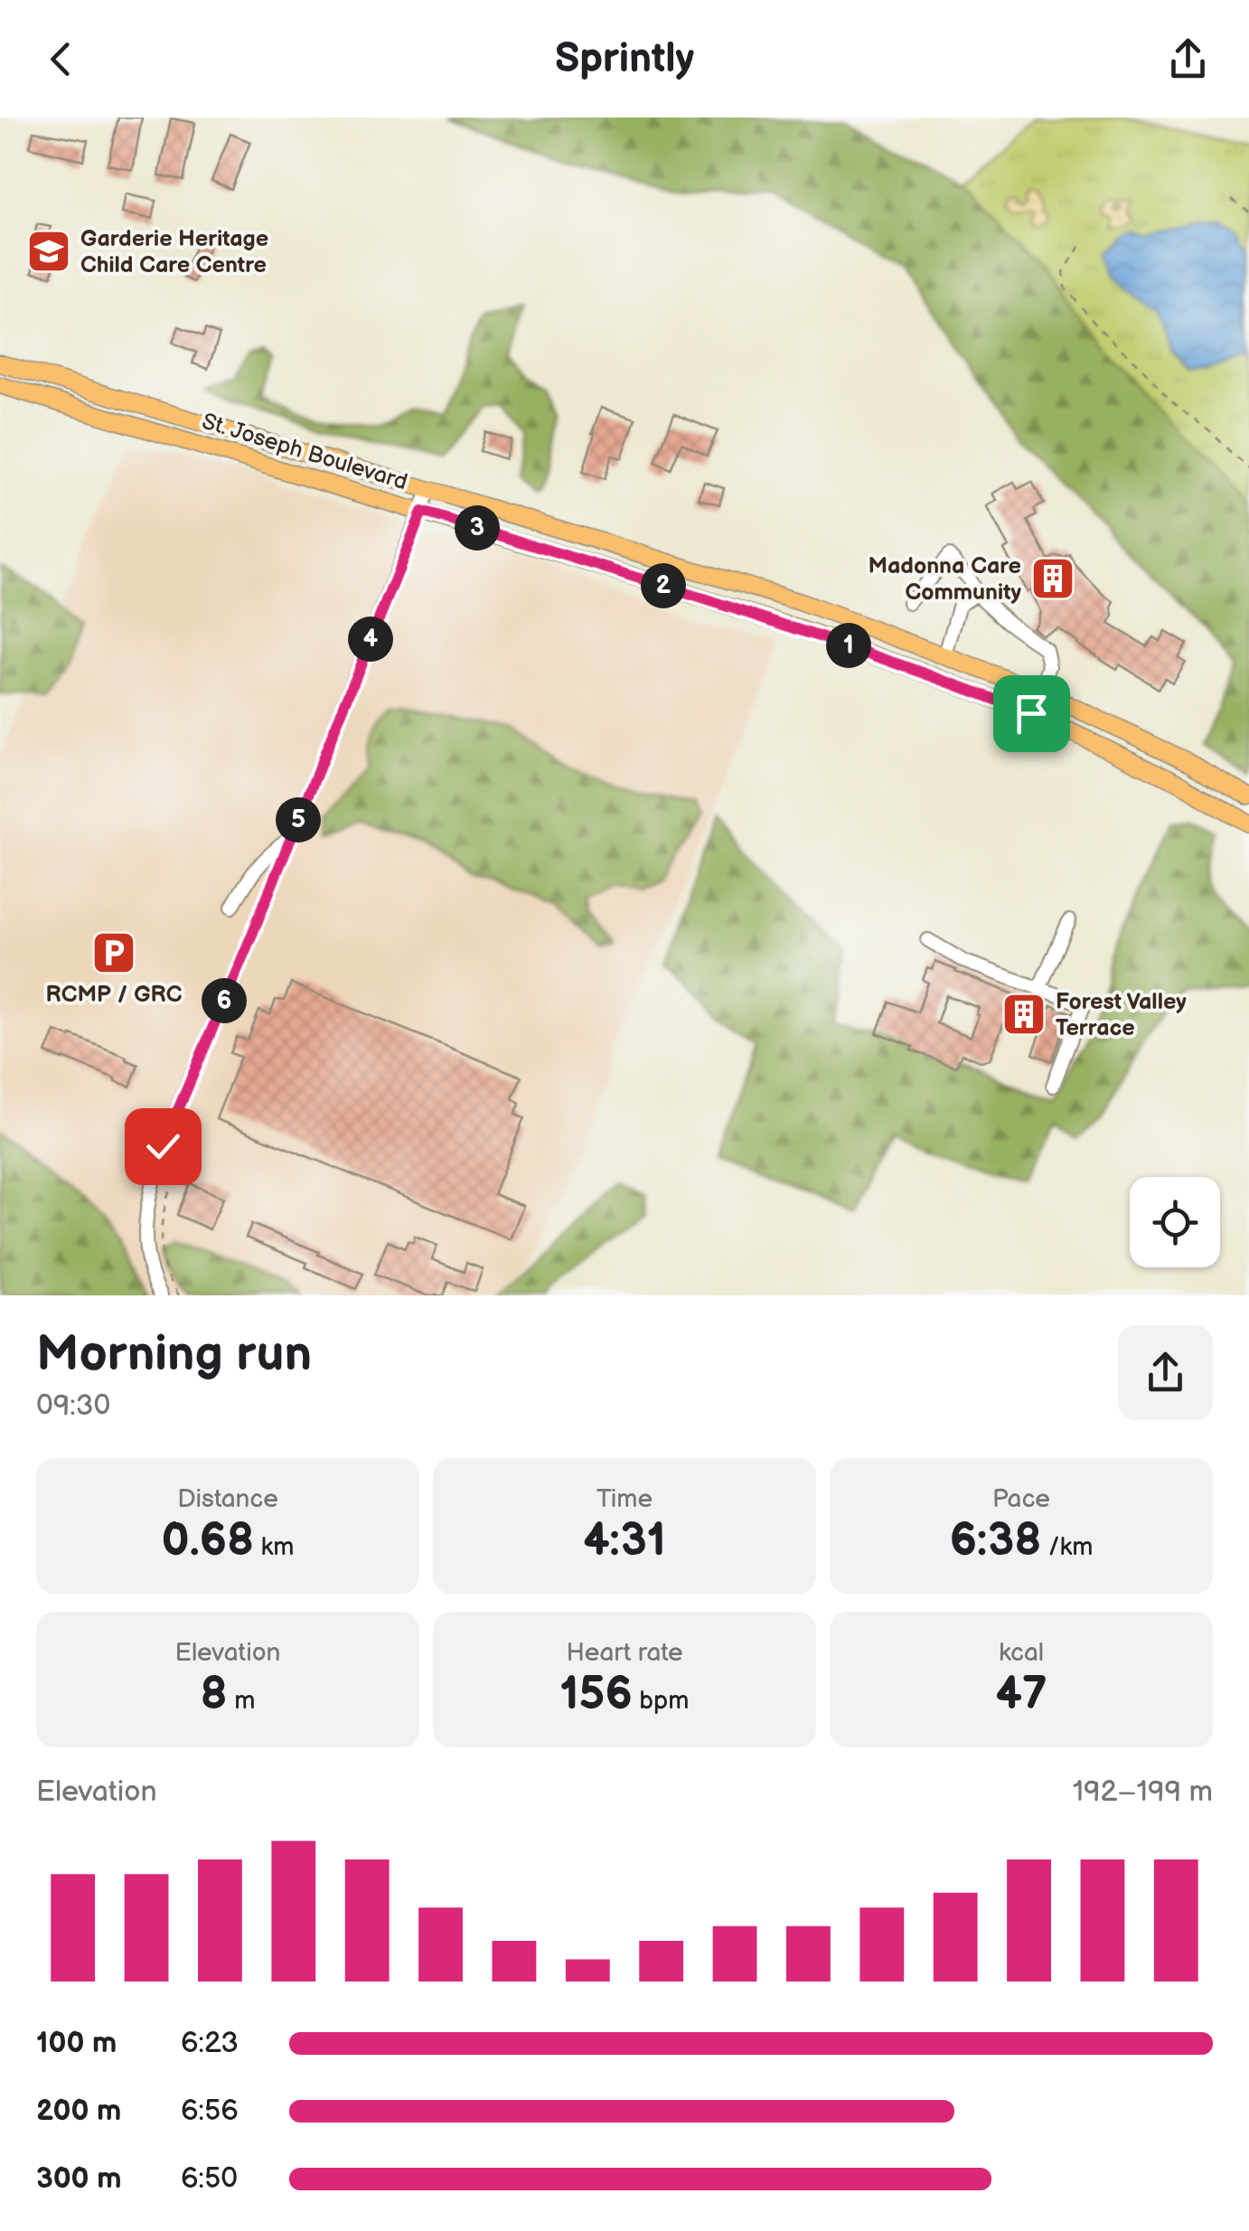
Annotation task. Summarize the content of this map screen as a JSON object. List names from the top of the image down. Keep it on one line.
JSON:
{"streets":{"main road":["St. Joseph Boulevard"]},"places":{"school or university":["Garderie Heritage Child Care Centre"],"building":["Madonna Care Community","Forest Valley Terrace"],"parking":["RCMP / GRC"]},"page":{"header":"Sprintly","pins":["3","2","4","1","5","6"],"heading":["Morning run","09:30"],"stats":[["Distance","0.68 km"],["Time","4:31"],["Pace","6:38 /km"],["Elevation","8 m"],["Heart rate","156 bpm"],["kcal","47"]],"chart":["Elevation","192–199 m"],"list":[{"name":"100 m","note":"6:23"},{"name":"200 m","note":"6:56"},{"name":"300 m","note":"6:50"}]}}
